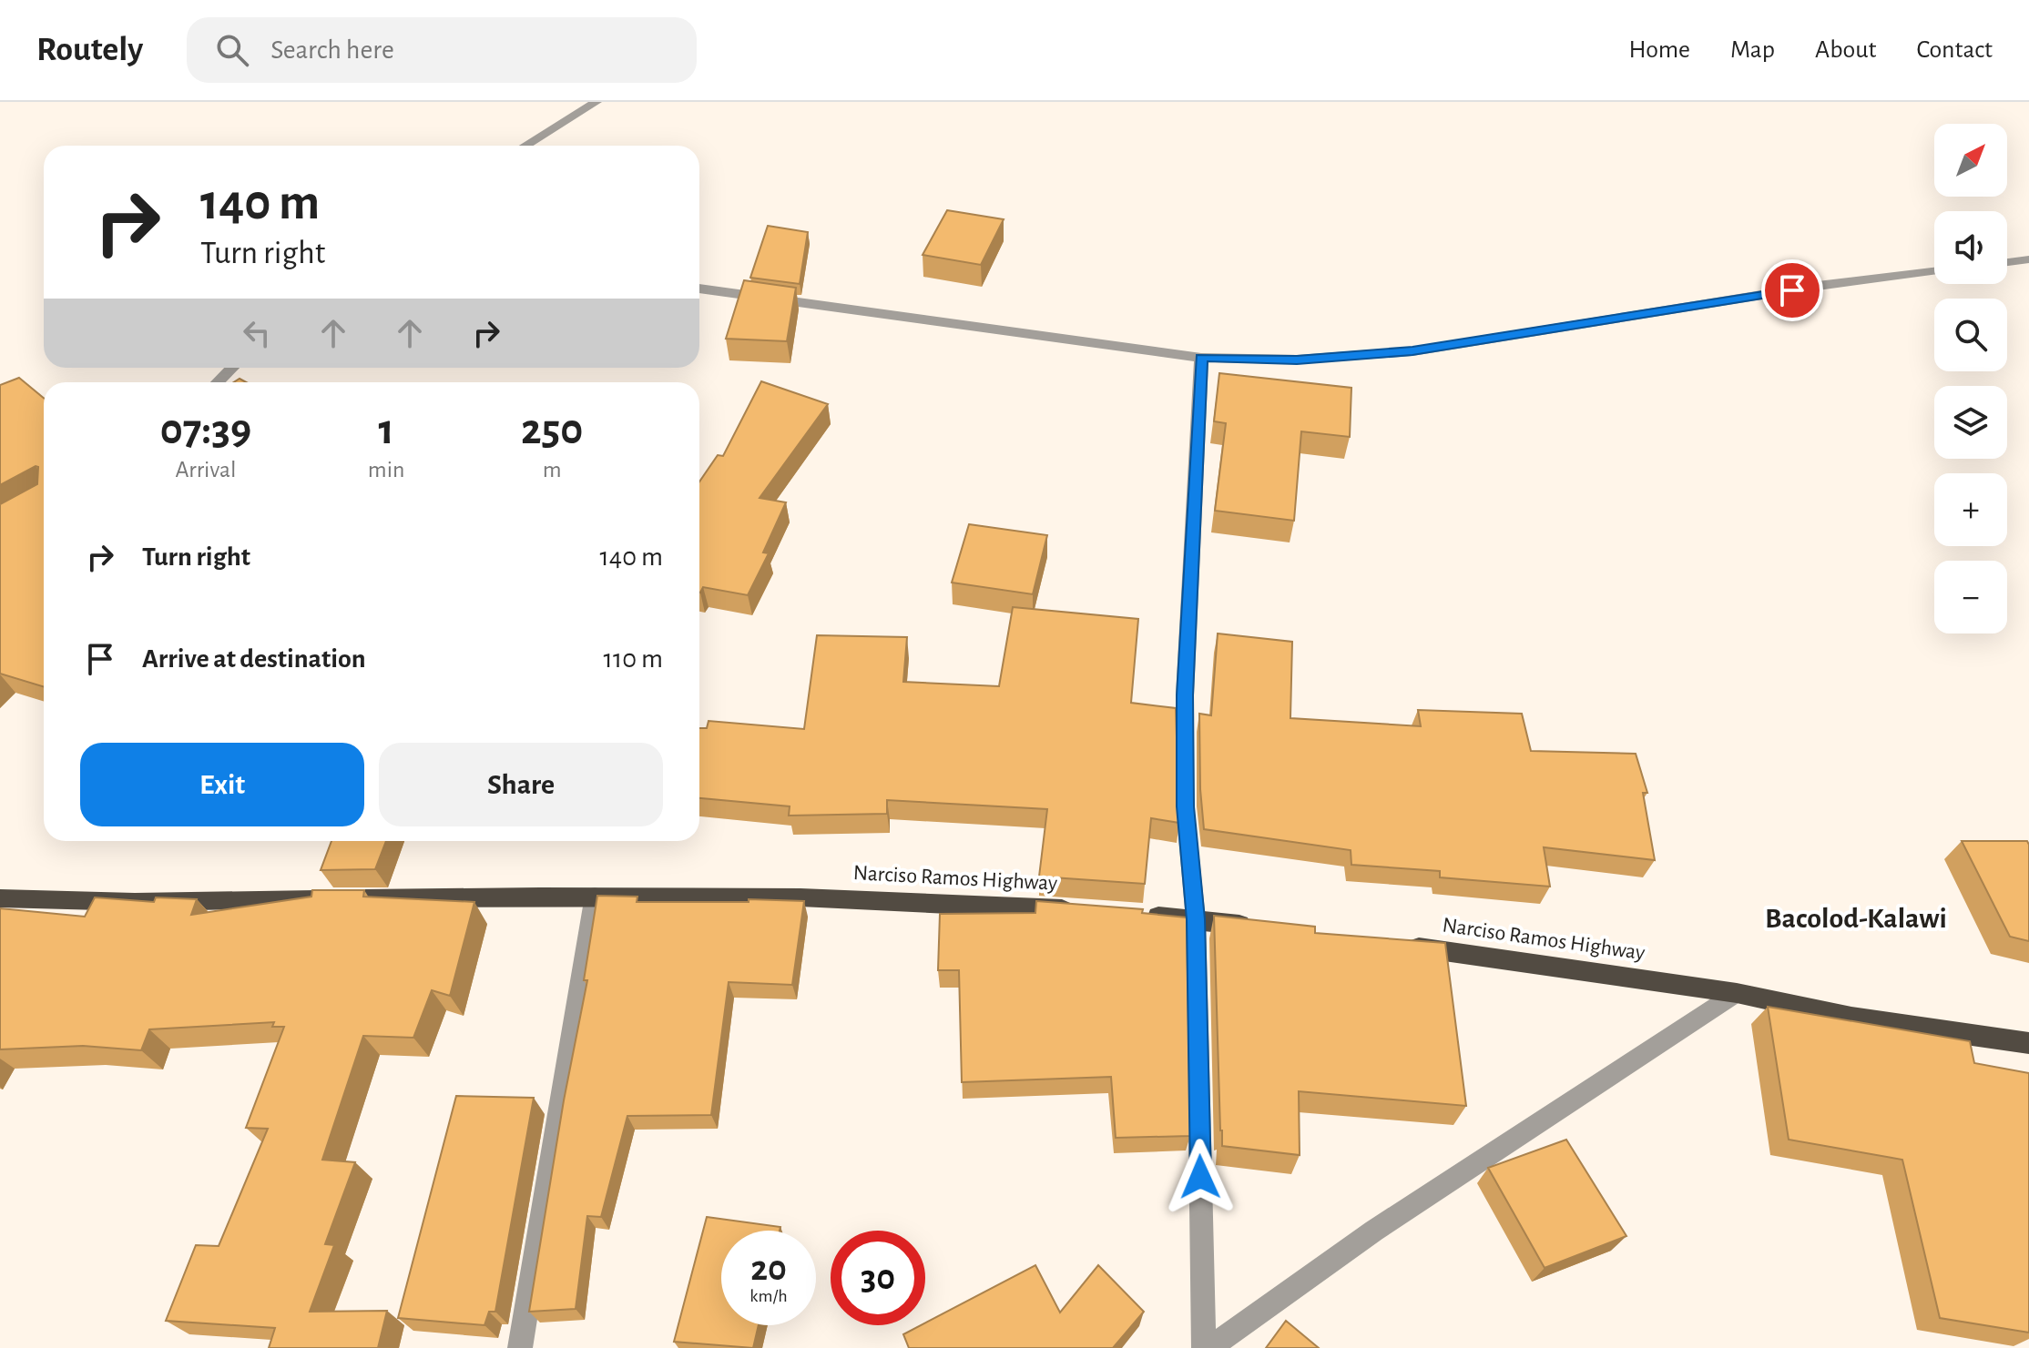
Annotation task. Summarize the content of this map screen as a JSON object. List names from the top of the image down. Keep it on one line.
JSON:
{"streets":{"highway":["Narciso Ramos Highway"]},"districts":["Bacolod-Kalawi"],"north":"top right","page":{"header":"Routely","search":"Search here","nav":["Home","Map","About","Contact"],"map_buttons":["+","−"],"turn":["140 m","Turn right"],"eta":["07:39","Arrival","1","min","250","m"],"list":[{"name":"Turn right","value":"140 m"},{"name":"Arrive at destination","value":"110 m"}],"buttons":["Exit","Share"],"speed":"20 km/h","limit":"30"}}
